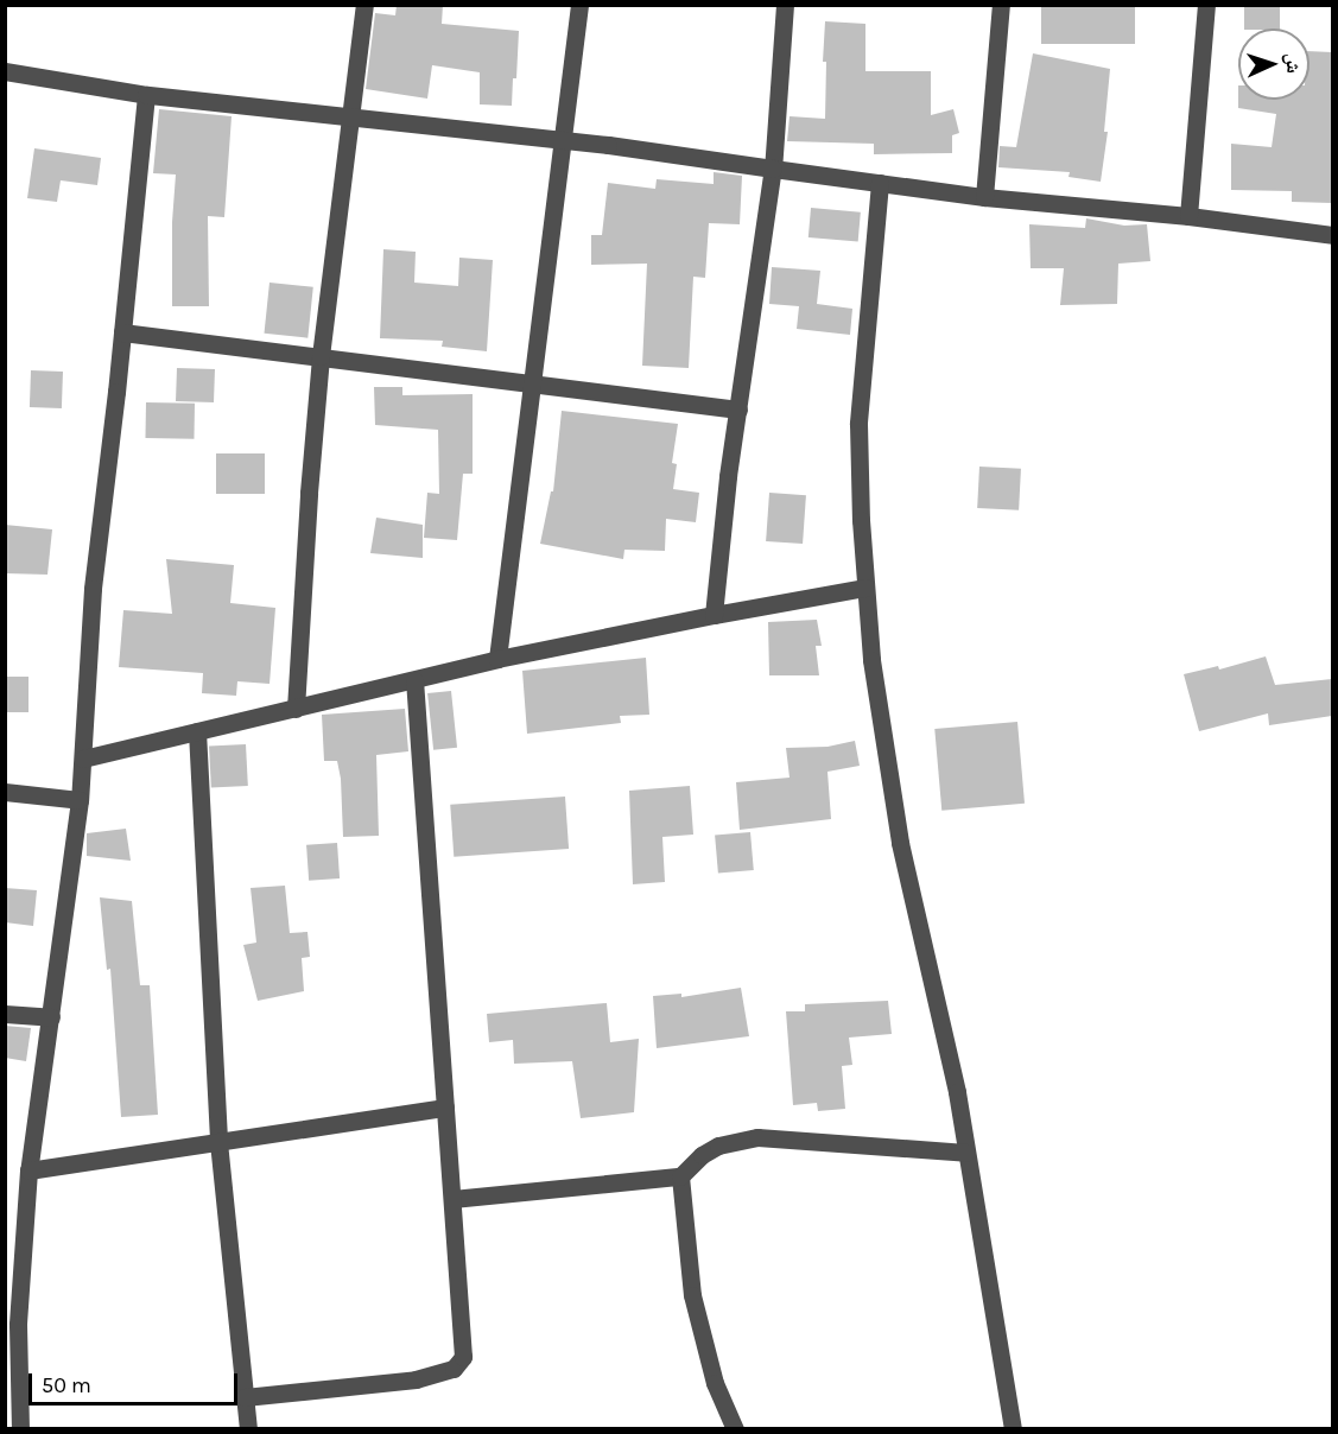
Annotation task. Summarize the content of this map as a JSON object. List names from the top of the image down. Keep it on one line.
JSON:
{"scale_bar":"50 m","north":"right"}
